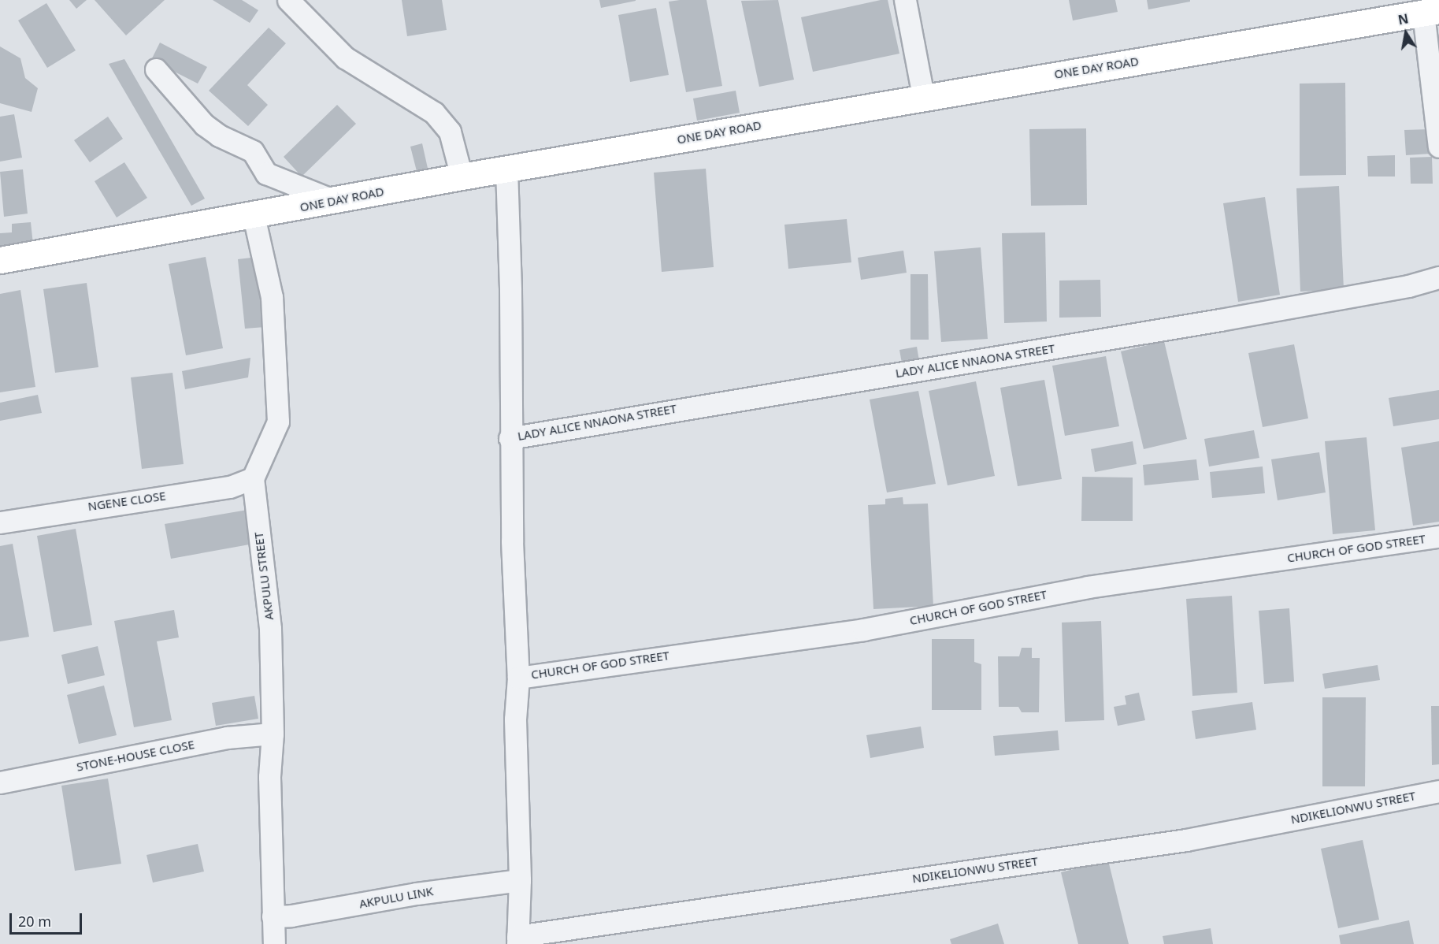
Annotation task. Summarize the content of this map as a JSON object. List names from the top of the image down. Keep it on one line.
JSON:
{"streets":{"main road":["ONE DAY ROAD"],"street":["LADY ALICE NNAONA STREET","NGENE CLOSE","CHURCH OF GOD STREET","AKPULU STREET","STONE-HOUSE CLOSE","NDIKELIONWU STREET","AKPULU LINK"]},"crossings":[["NGENE CLOSE","AKPULU STREET"],["AKPULU STREET","STONE-HOUSE CLOSE"],["AKPULU STREET","AKPULU LINK"]],"scale_bar":"20 m","north":"top"}
